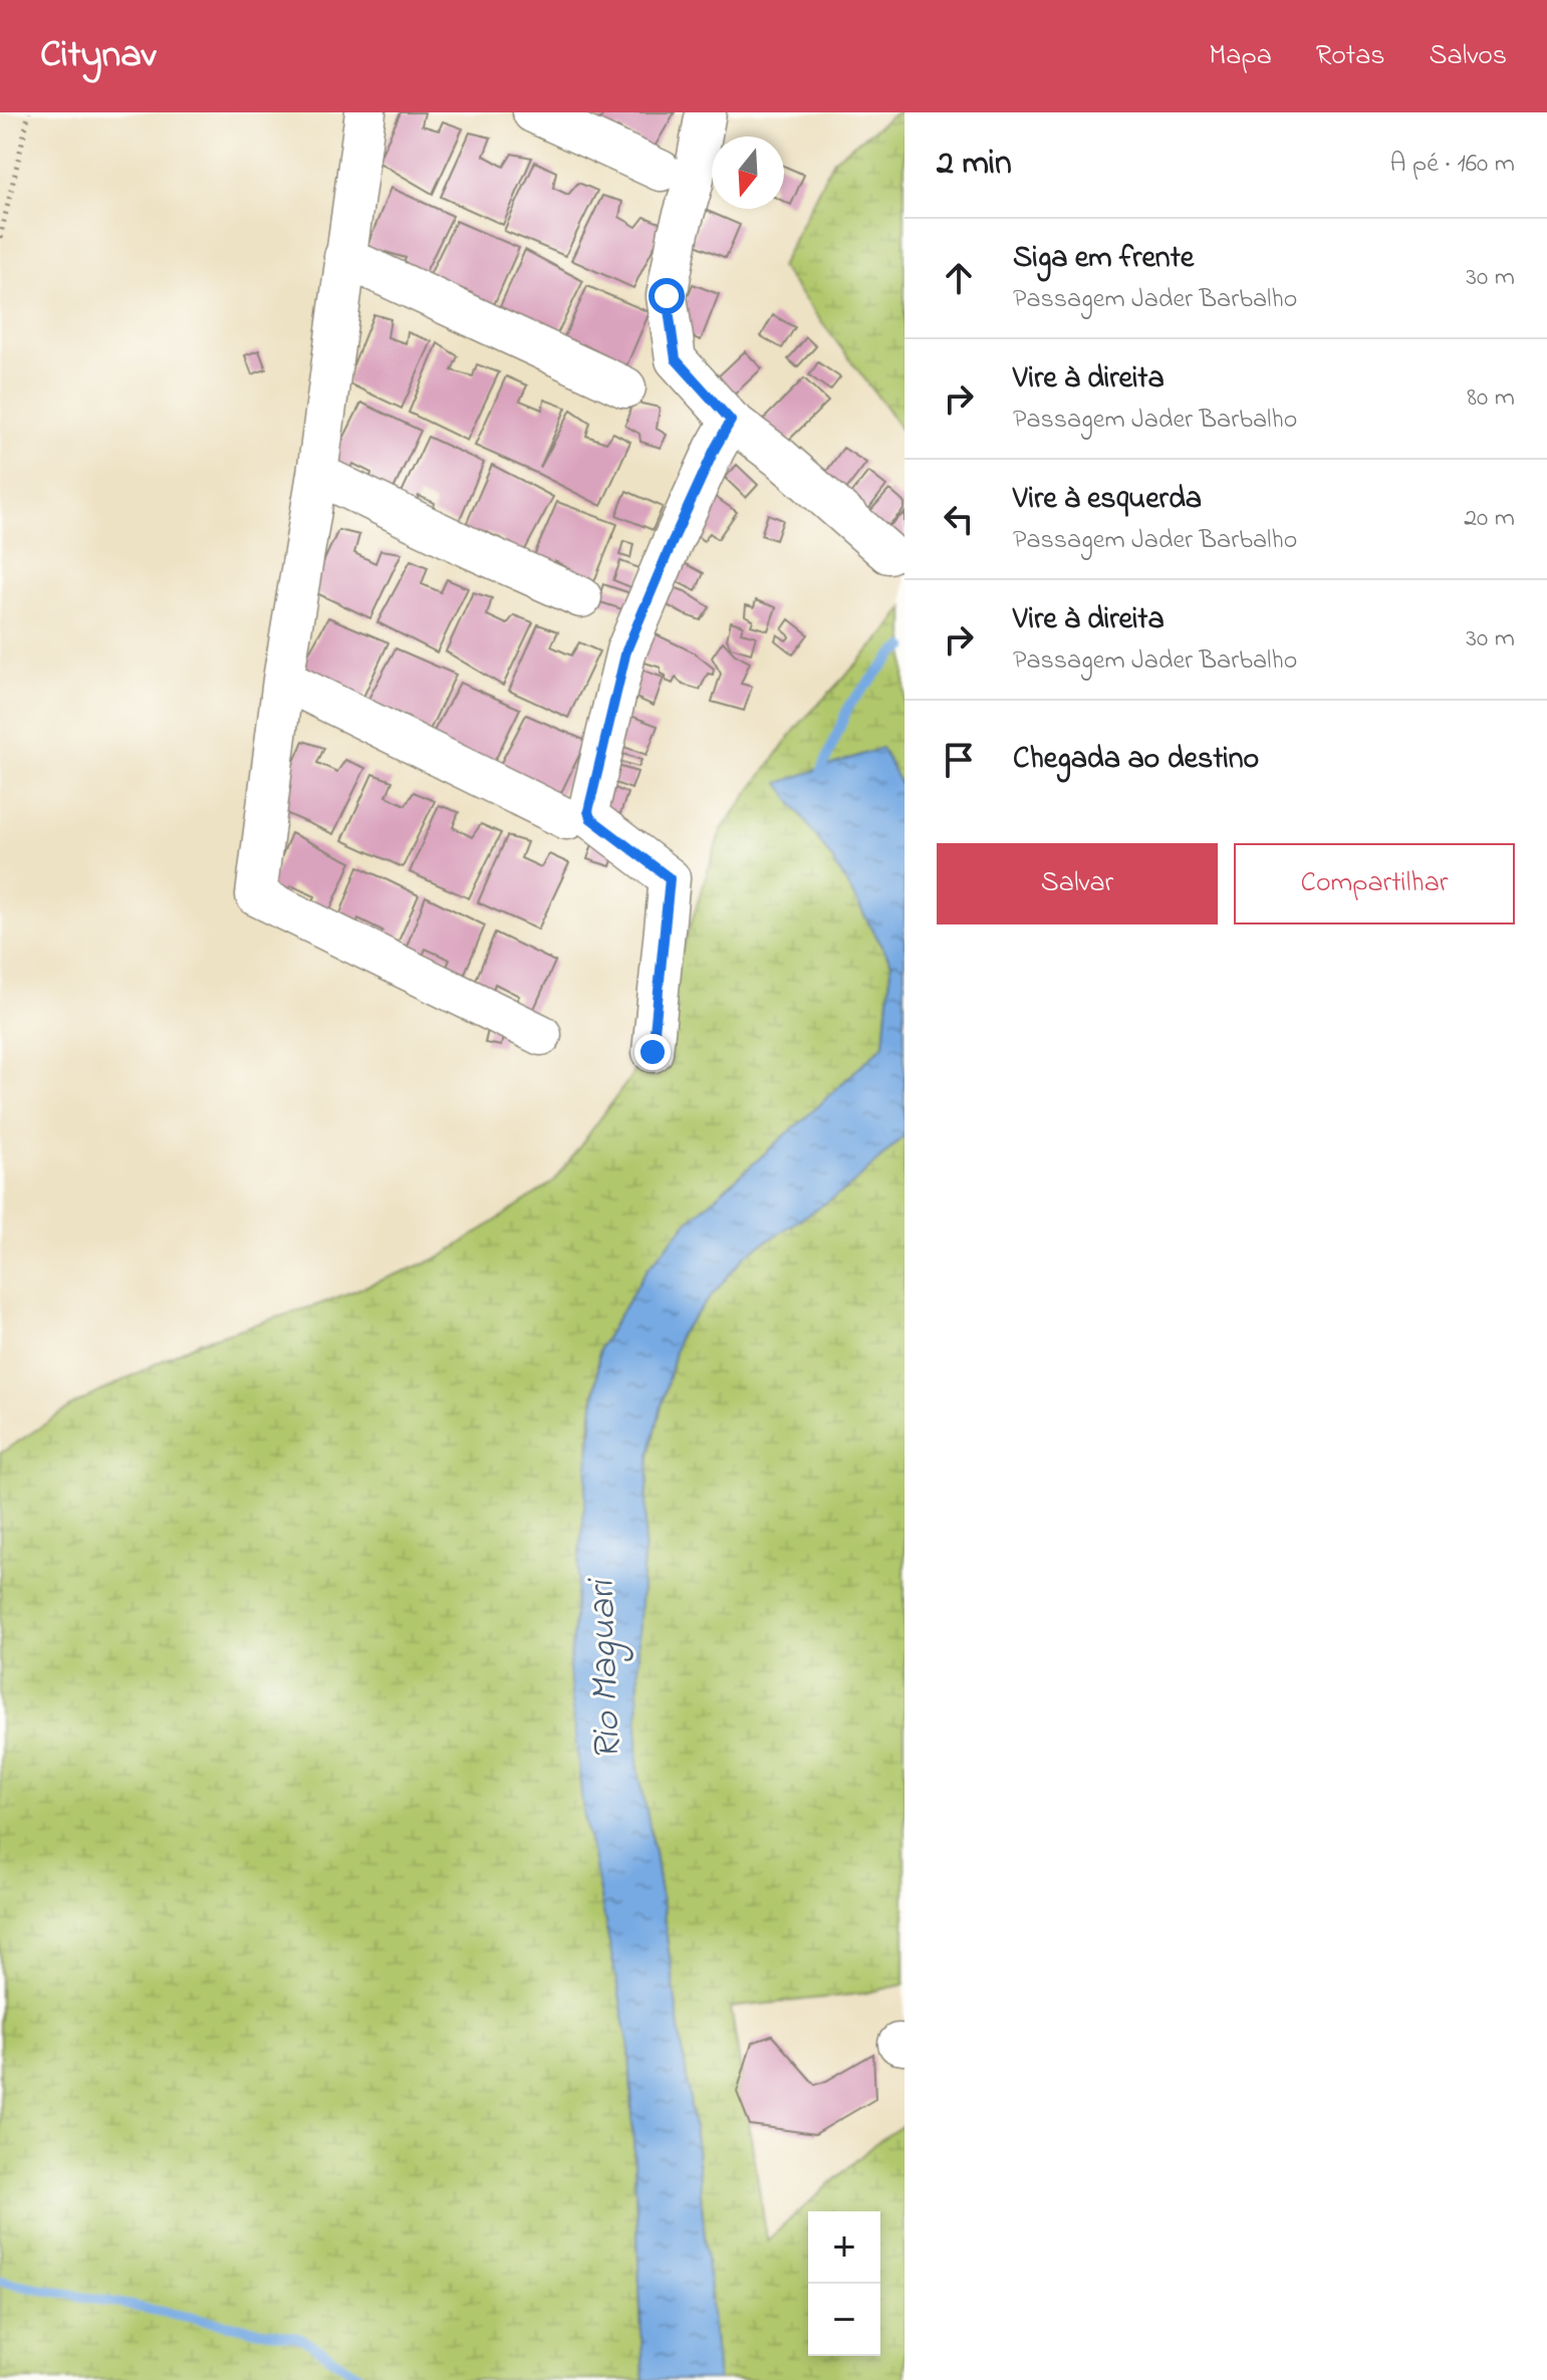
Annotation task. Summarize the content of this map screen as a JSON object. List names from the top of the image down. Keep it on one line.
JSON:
{"water":["Rio Maguari"],"north":"bottom","page":{"header":"Citynav","nav":["Mapa","Rotas","Salvos"],"heading":["2 min","A pé · 160 m"],"list":[["Siga em frente","Passagem Jader Barbalho","30 m"],["Vire à direita","Passagem Jader Barbalho","80 m"],["Vire à esquerda","Passagem Jader Barbalho","20 m"],["Vire à direita","Passagem Jader Barbalho","30 m"],"Chegada ao destino"],"buttons":["Salvar","Compartilhar"],"map_buttons":["+","−"]}}
